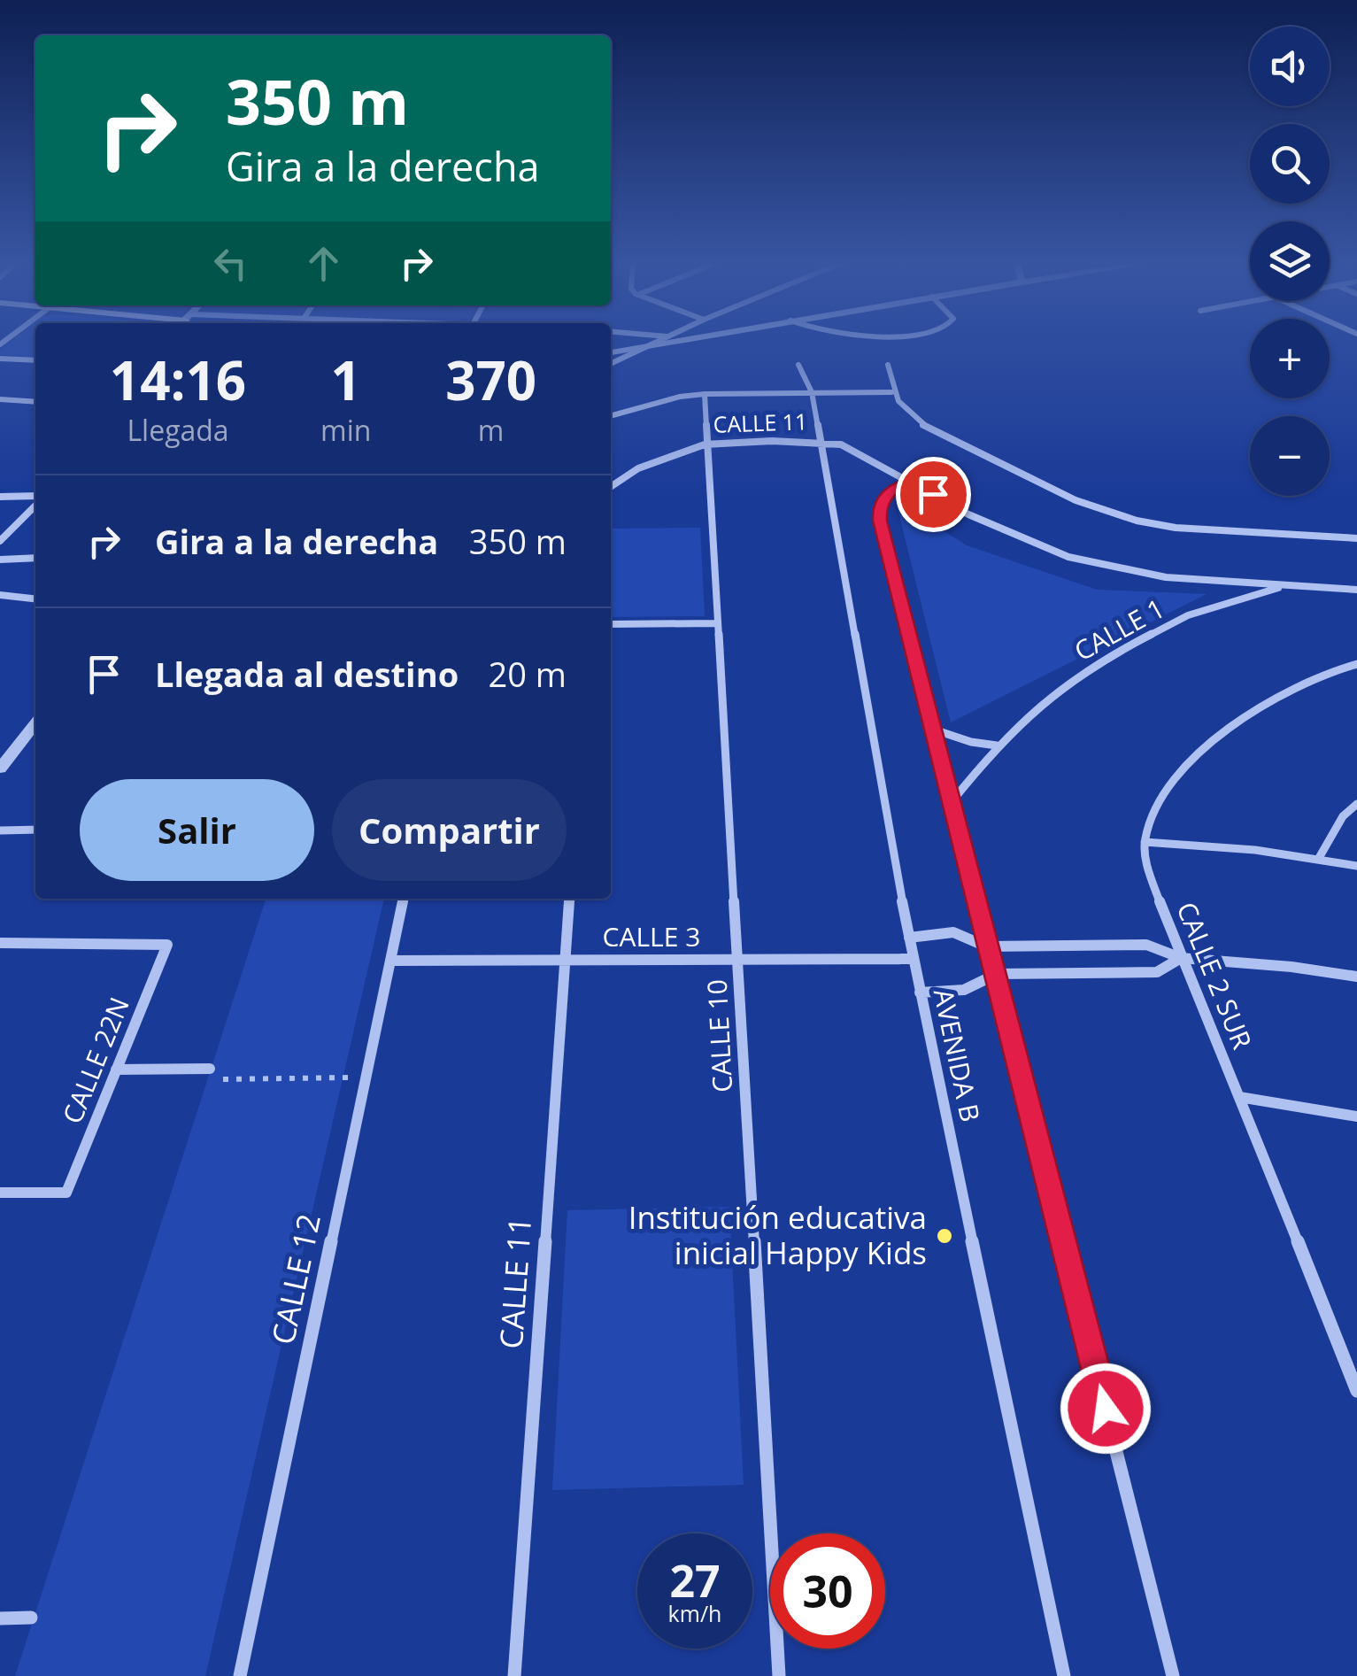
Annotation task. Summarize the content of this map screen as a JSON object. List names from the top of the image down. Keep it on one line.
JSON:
{"streets":{"street":["CALLE 11","CALLE 1","CALLE 3","CALLE 2 SUR","CALLE 10","AVENIDA B","CALLE 22N","CALLE 12"]},"crossings":[["CALLE 11","CALLE 3"],["CALLE 11","CALLE 10"],["CALLE 11","AVENIDA B"],["CALLE 3","CALLE 10"],["CALLE 3","AVENIDA B"],["CALLE 3","CALLE 12"]],"places":["Institución educativa inicial Happy Kids"],"page":{"map_buttons":["+","−"],"turn":["350 m","Gira a la derecha"],"eta":["14:16","Llegada","1","min","370","m"],"list":[{"name":"Gira a la derecha","value":"350 m"},{"name":"Llegada al destino","value":"20 m"}],"buttons":["Salir","Compartir"],"speed":"27 km/h","limit":"30"}}
